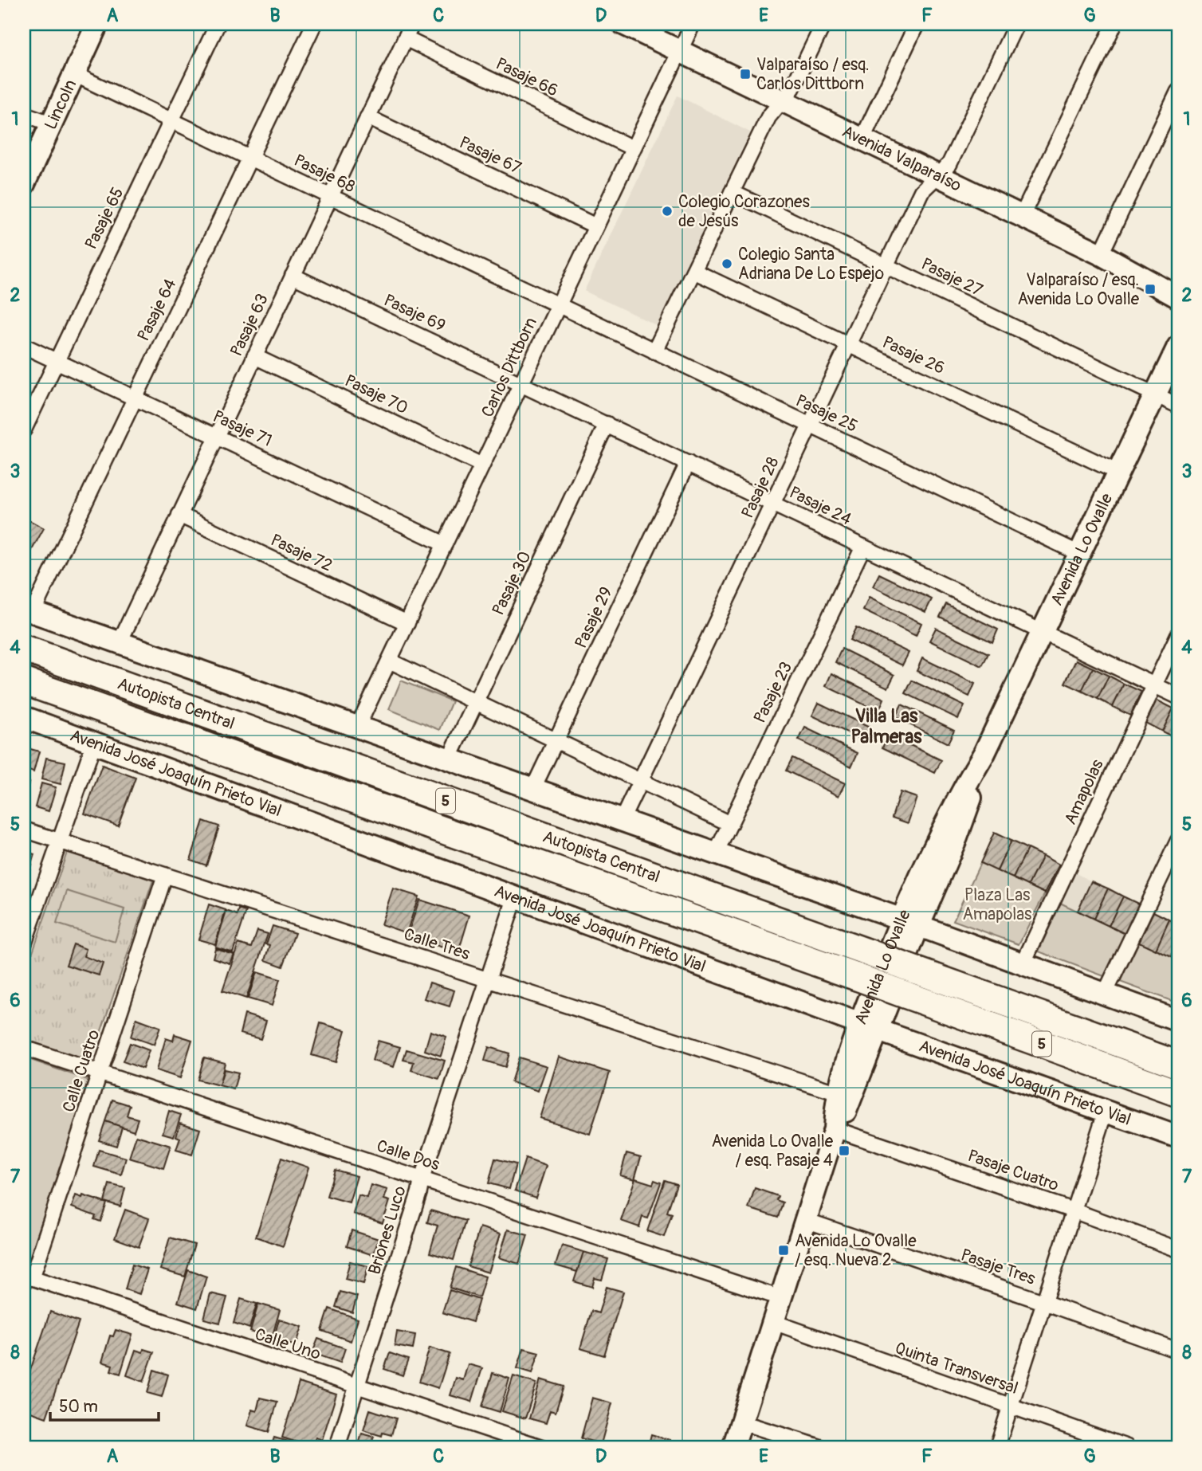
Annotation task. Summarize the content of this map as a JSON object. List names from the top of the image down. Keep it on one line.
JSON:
{"streets":{"highway":["Autopista Central","5"],"main road":["Lincoln","Avenida Valparaíso","Avenida Lo Ovalle","Avenida José Joaquín Prieto Vial"],"street":["Pasaje 66","Pasaje 67","Pasaje 68","Pasaje 65","Pasaje 27","Pasaje 64","Pasaje 69","Pasaje 63","Pasaje 26","Carlos Dittborn","Pasaje 70","Pasaje 25","Pasaje 71","Pasaje 28","Pasaje 24","Pasaje 72","Pasaje 30","Pasaje 29","Pasaje 23","Amapolas","Calle Tres","Calle Cuatro","Calle Dos","Pasaje Cuatro","Briones Luco","Pasaje Tres","Calle Uno","Quinta Transversal"]},"crossings":[["Pasaje 66","Pasaje 63"],["Pasaje 66","Carlos Dittborn"],["Lincoln","Pasaje 68"],["Pasaje 67","Pasaje 63"],["Pasaje 67","Carlos Dittborn"],["Avenida Valparaíso","Carlos Dittborn"],["Avenida Valparaíso","Pasaje 28"],["Pasaje 68","Pasaje 65"],["Pasaje 68","Pasaje 64"],["Pasaje 68","Pasaje 63"],["Pasaje 68","Carlos Dittborn"],["Pasaje 68","Pasaje 25"],["Pasaje 65","Pasaje 71"],["Pasaje 27","Pasaje 28"],["Pasaje 27","Avenida Lo Ovalle"],["Pasaje 64","Pasaje 71"],["Pasaje 69","Pasaje 63"],["Pasaje 69","Carlos Dittborn"],["Pasaje 69","Pasaje 24"],["Pasaje 63","Pasaje 70"],["Pasaje 63","Pasaje 71"],["Pasaje 63","Pasaje 72"],["Pasaje 26","Pasaje 28"],["Pasaje 26","Avenida Lo Ovalle"],["Carlos Dittborn","Pasaje 70"],["Carlos Dittborn","Pasaje 25"],["Carlos Dittborn","Pasaje 71"],["Carlos Dittborn","Pasaje 24"],["Carlos Dittborn","Pasaje 72"],["Pasaje 25","Pasaje 28"],["Pasaje 25","Avenida Lo Ovalle"],["Pasaje 28","Pasaje 24"],["Pasaje 24","Avenida Lo Ovalle"],["Pasaje 24","Pasaje 30"],["Pasaje 24","Pasaje 29"],["Pasaje 24","Pasaje 23"],["Pasaje 24","Amapolas"],["Avenida Lo Ovalle","Avenida José Joaquín Prieto Vial"],["Avenida Lo Ovalle","Calle Tres"],["Avenida Lo Ovalle","Calle Dos"],["Avenida Lo Ovalle","Pasaje Cuatro"],["Avenida Lo Ovalle","Pasaje Tres"],["Avenida Lo Ovalle","Quinta Transversal"],["Avenida José Joaquín Prieto Vial","Briones Luco"],["Calle Tres","Calle Cuatro"],["Calle Tres","Briones Luco"],["Calle Cuatro","Calle Dos"],["Calle Cuatro","Calle Uno"],["Calle Dos","Briones Luco"],["Briones Luco","Calle Uno"]],"districts":["Villa Las Palmeras"],"parks":["Plaza Las Amapolas"],"places":{"transit":["Valparaíso / esq. Carlos Dittborn","Valparaíso / esq. Avenida Lo Ovalle","Avenida Lo Ovalle / esq. Pasaje 4","Avenida Lo Ovalle / esq. Nueva 2"],"other":["Colegio Corazones de Jesús","Colegio Santa Adriana De Lo Espejo"]},"scale_bar":"50 m","grid":{"columns":["A","B","C","D","E","F","G"],"rows":["1","2","3","4","5","6","7","8"]}}
